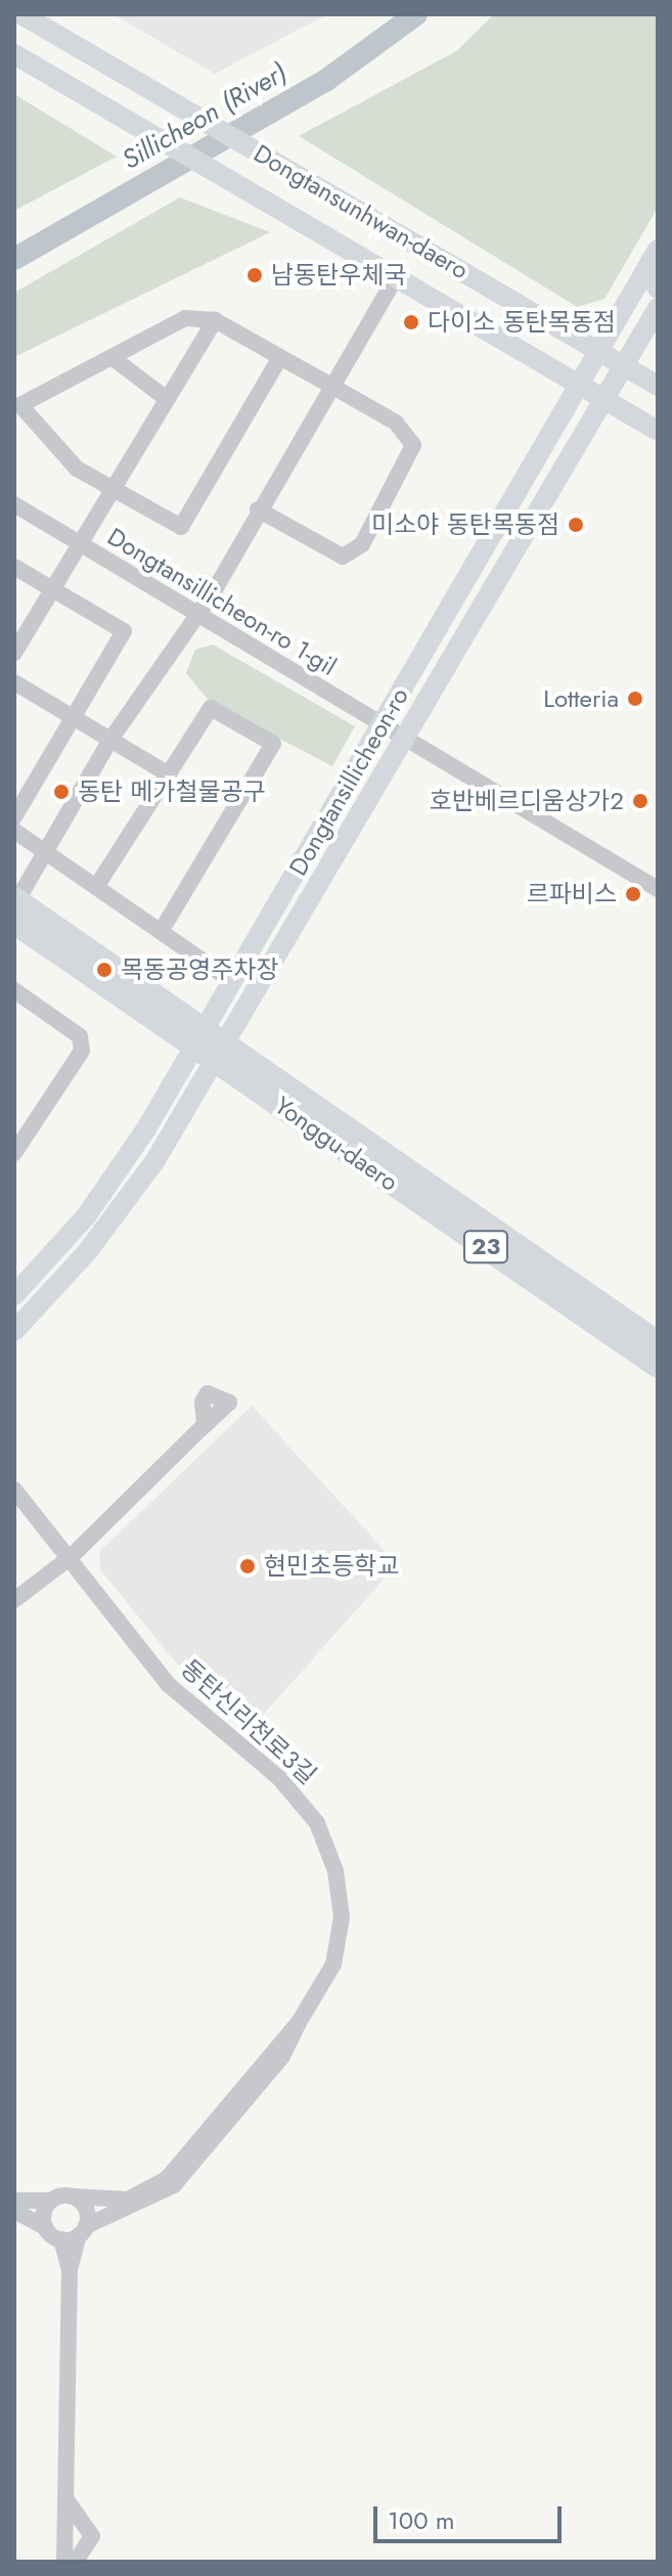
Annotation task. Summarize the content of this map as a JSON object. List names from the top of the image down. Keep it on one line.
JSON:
{"streets":{"highway":["Yonggu-daero","23"],"main road":["Dongtansunhwan-daero","Dongtansillicheon-ro"],"street":["Dongtansillicheon-ro 1-gil","동탄신리천로3길"]},"crossings":[["Dongtansunhwan-daero","Dongtansillicheon-ro"],["Dongtansillicheon-ro 1-gil","Dongtansillicheon-ro"]],"water":["Sillicheon (River)"],"places":["남동탄우체국","다이소 동탄목동점","미소야 동탄목동점","Lotteria","동탄 메가철물공구","호반베르디움상가2","르파비스","목동공영주차장","현민초등학교"],"scale_bar":"100 m"}
